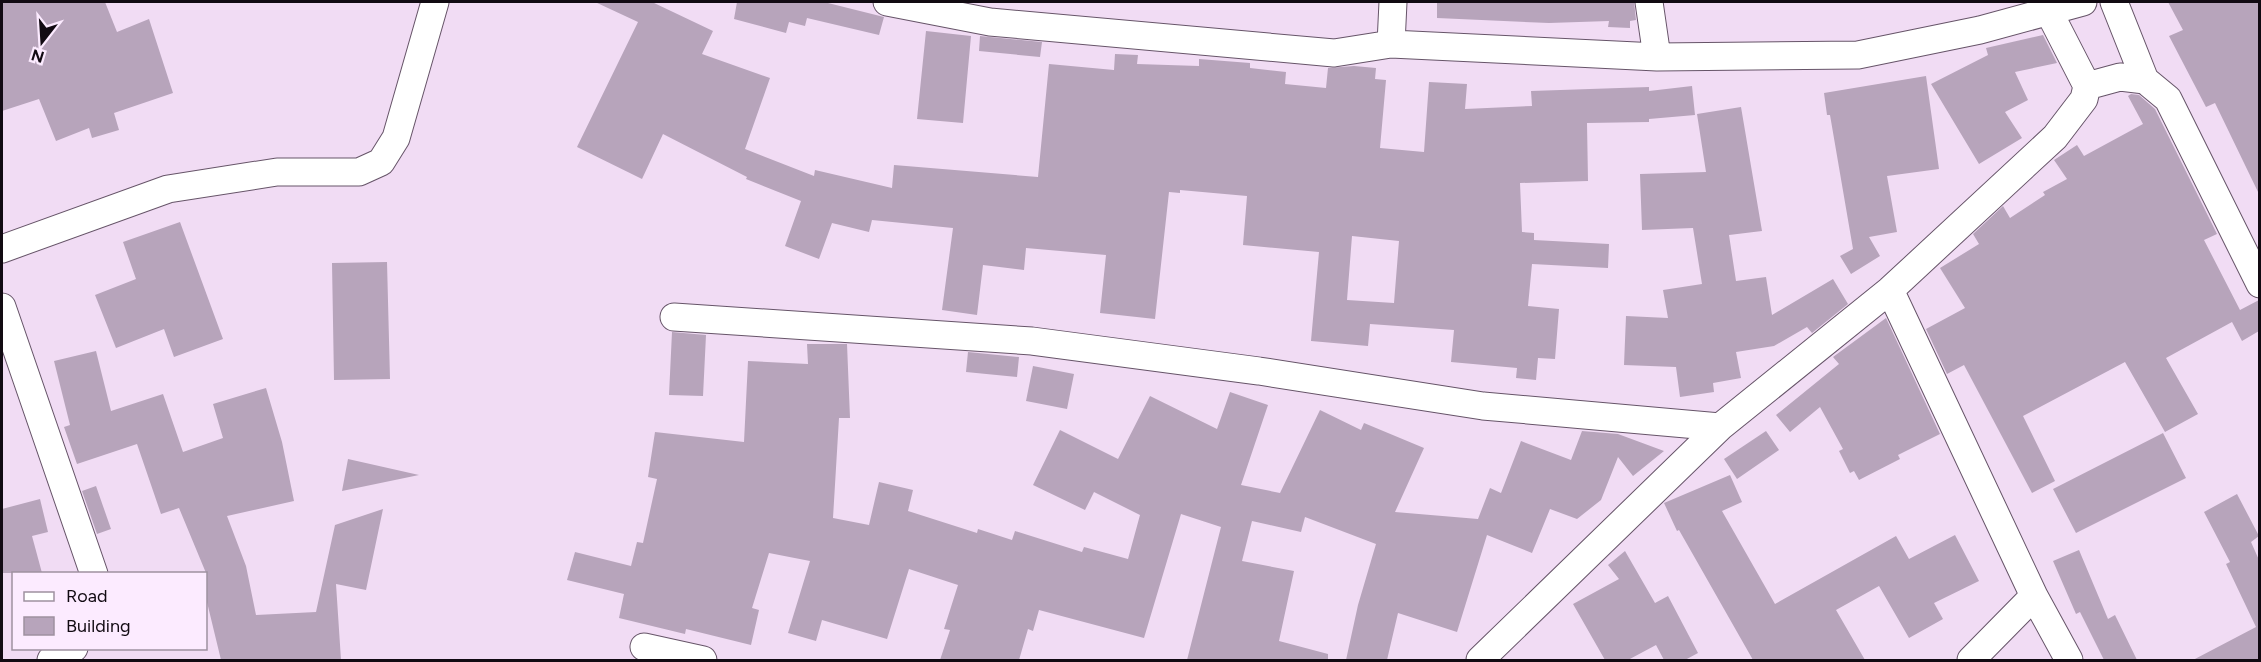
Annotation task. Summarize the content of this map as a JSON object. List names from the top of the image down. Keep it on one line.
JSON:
{"legend":["Road","Building"],"north":"bottom"}
